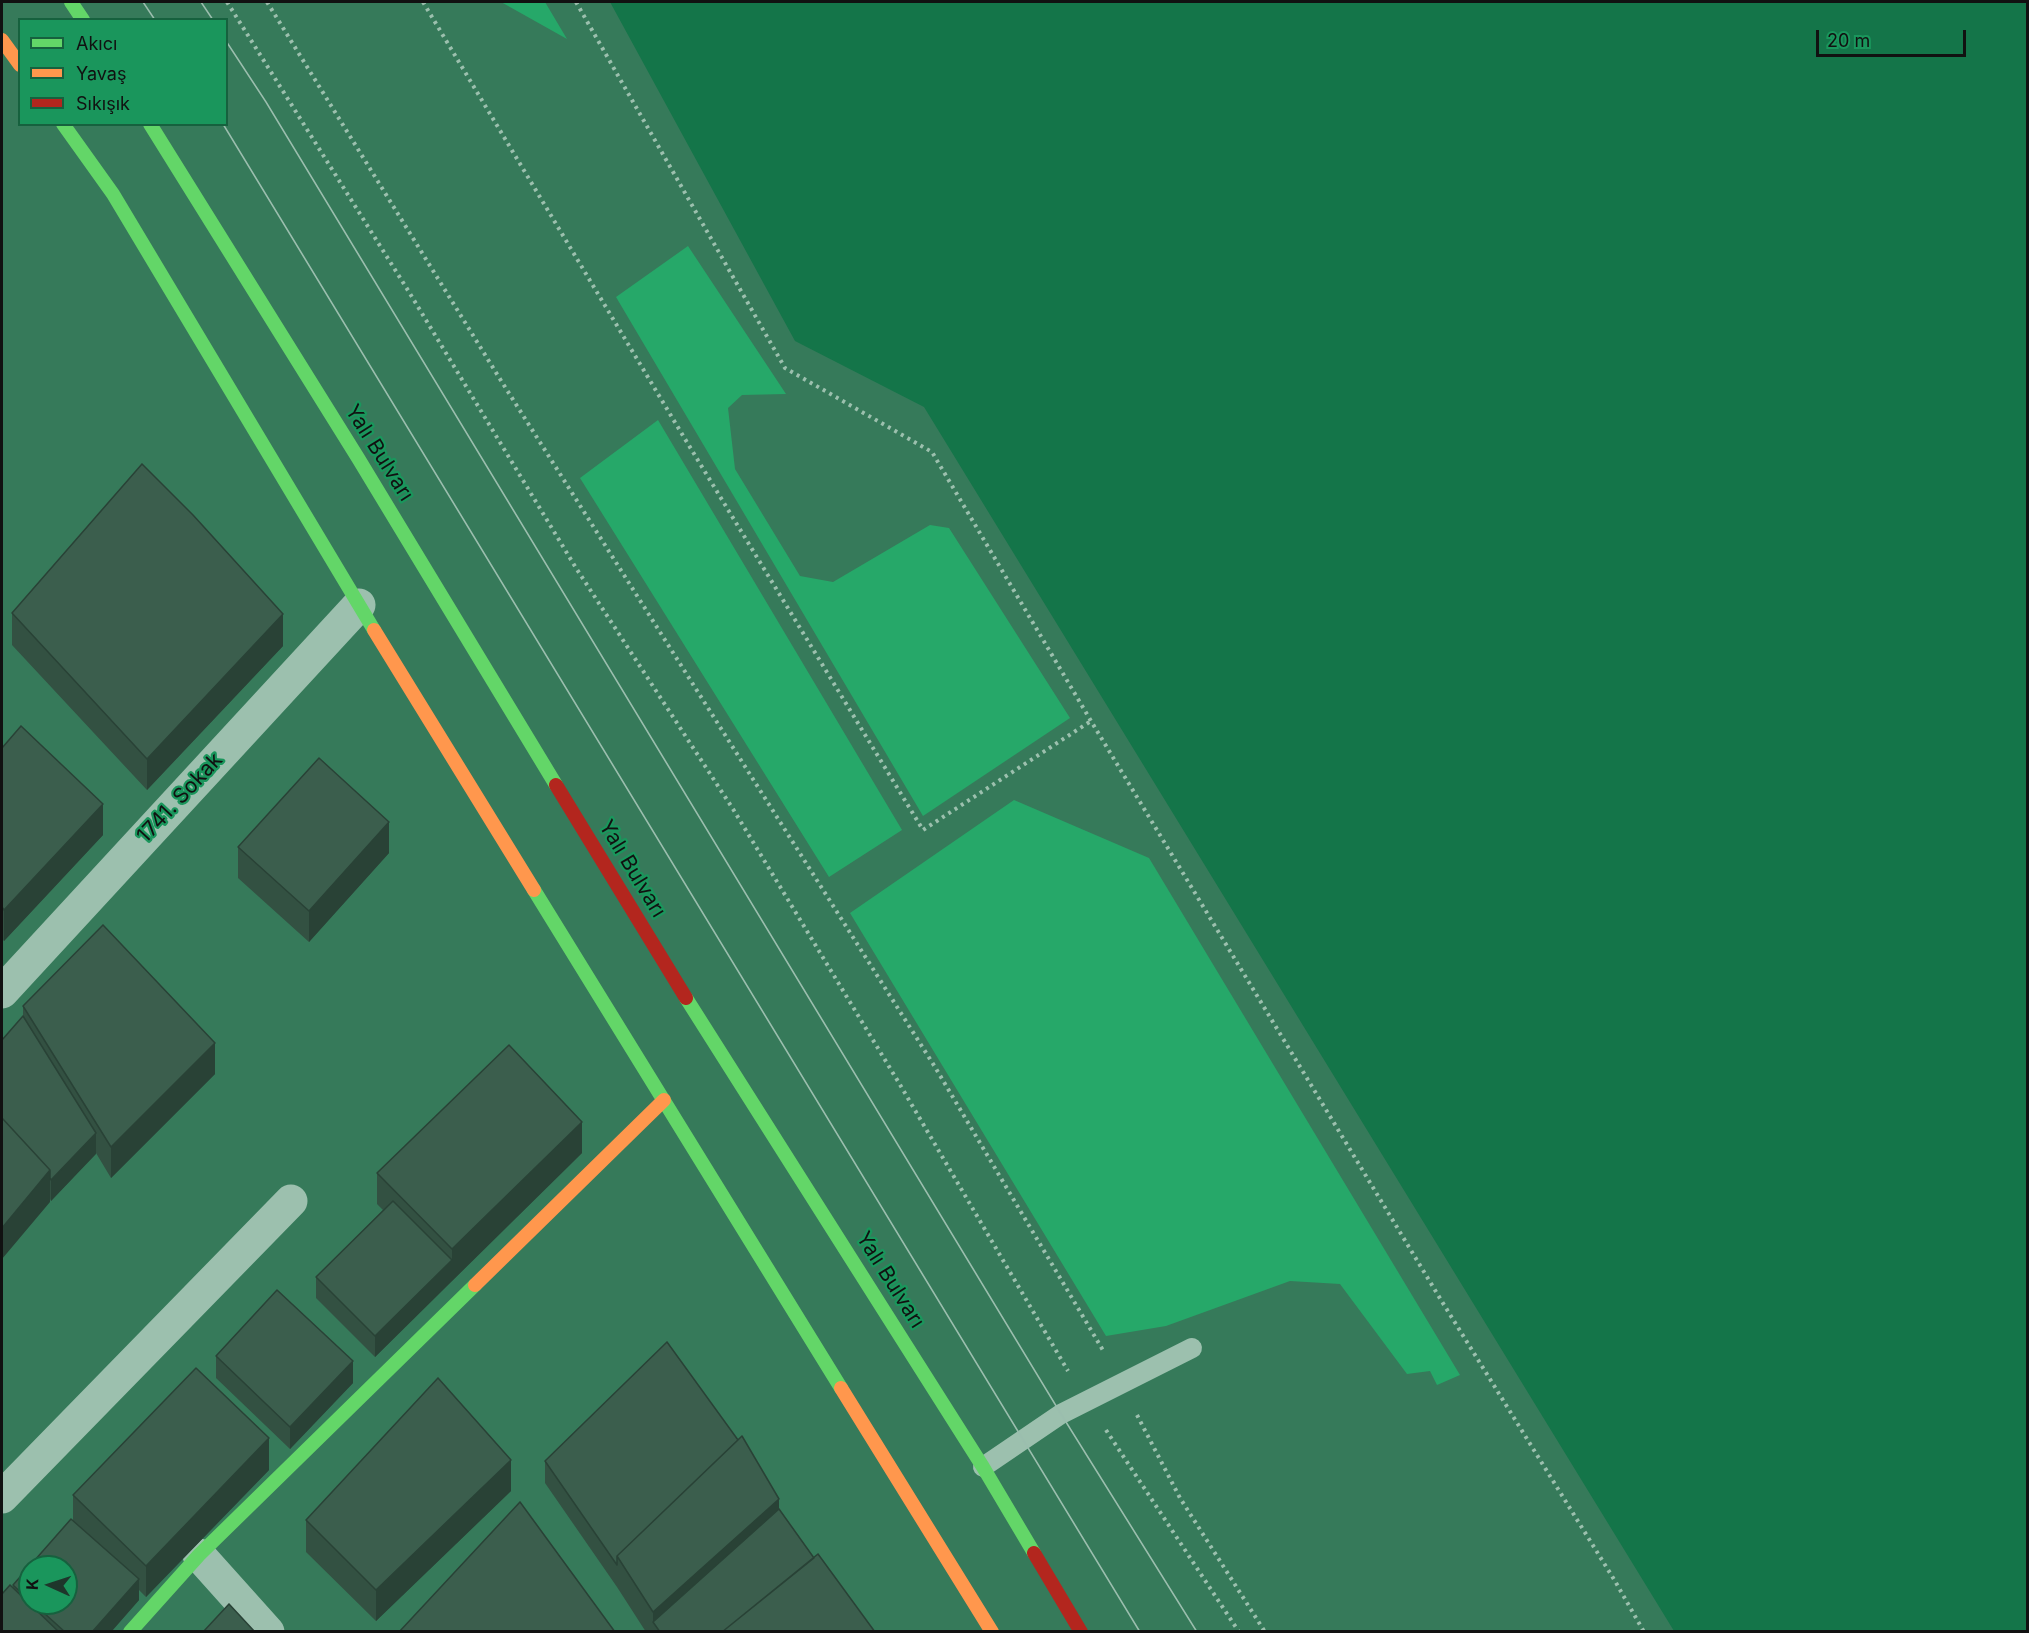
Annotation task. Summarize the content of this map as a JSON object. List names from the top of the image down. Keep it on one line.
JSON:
{"streets":{"main road":["Yalı Bulvarı"],"street":["1741. Sokak"]},"legend":["Akıcı","Yavaş","Sıkışık"],"scale_bar":"20 m","north":"left"}
